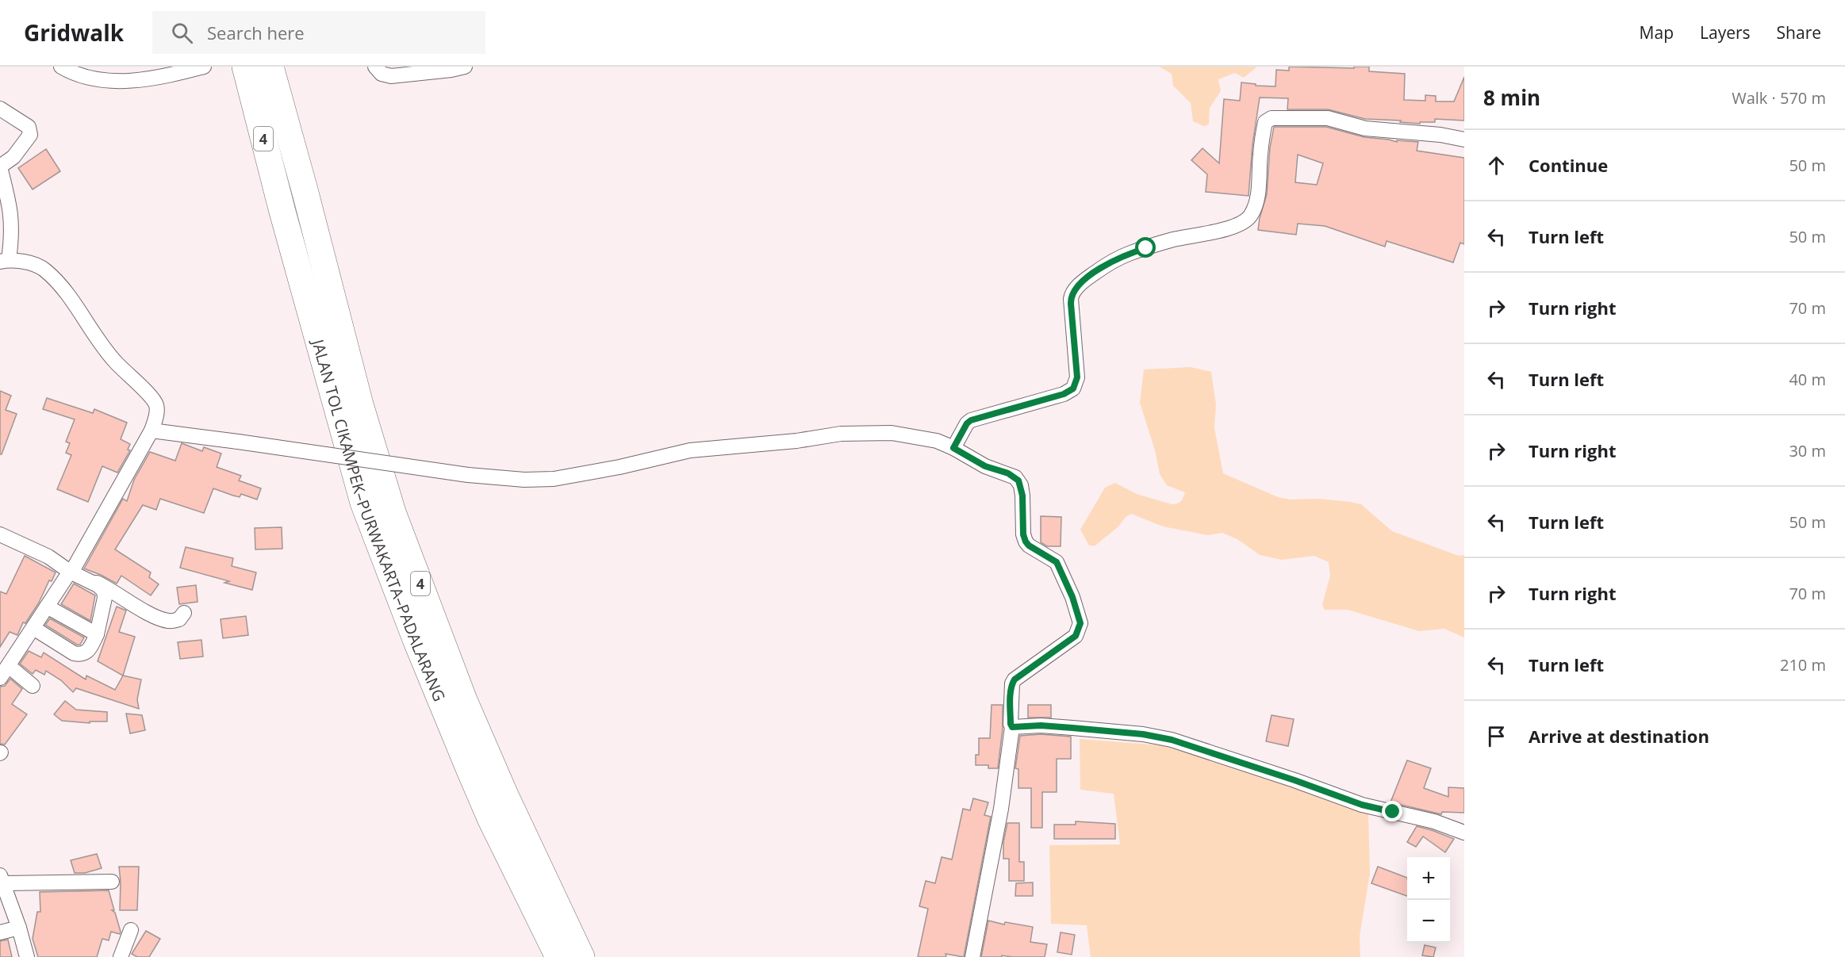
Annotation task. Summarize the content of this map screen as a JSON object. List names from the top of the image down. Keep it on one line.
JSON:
{"streets":{"highway":["4","JALAN TOL CIKAMPEK–PURWAKARTA–PADALARANG"]},"page":{"header":"Gridwalk","search":"Search here","nav":["Map","Layers","Share"],"heading":["8 min","Walk · 570 m"],"list":[["Continue","50 m"],["Turn left","50 m"],["Turn right","70 m"],["Turn left","40 m"],["Turn right","30 m"],["Turn left","50 m"],["Turn right","70 m"],["Turn left","210 m"],"Arrive at destination"],"map_buttons":["+","−"]}}
